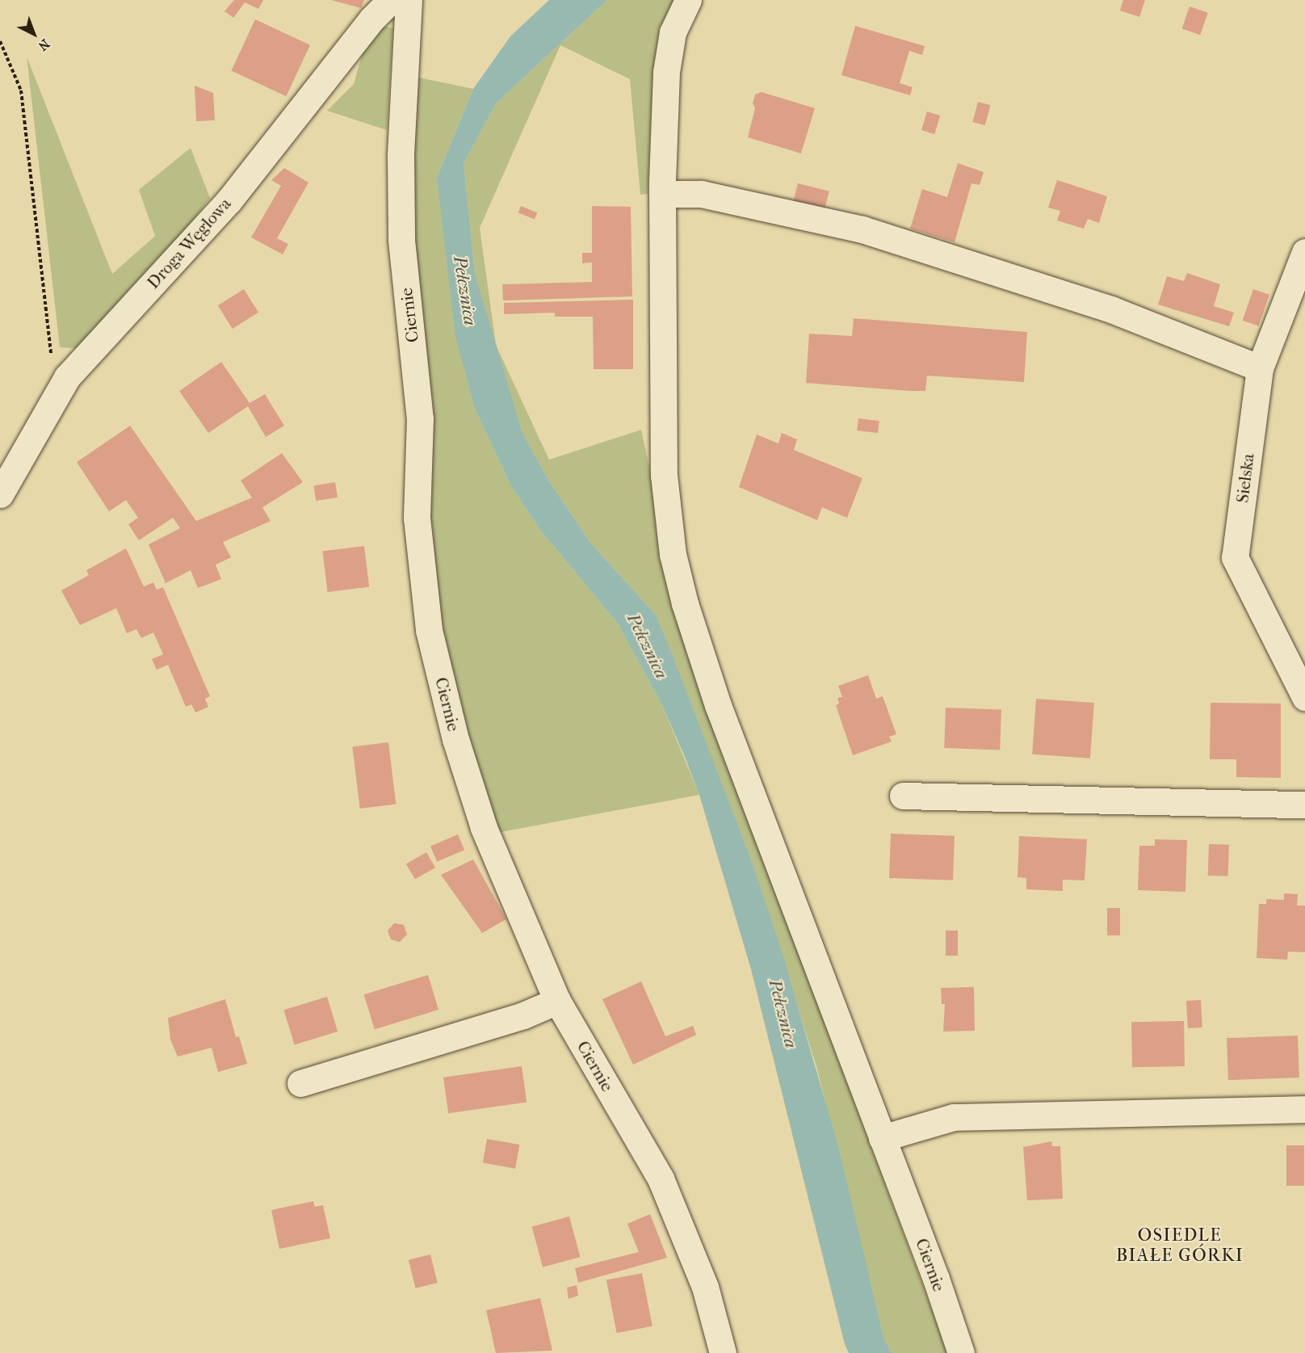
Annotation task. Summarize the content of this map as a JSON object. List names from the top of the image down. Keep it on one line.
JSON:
{"streets":{"street":["Droga Węglowa","Ciernie","Sielska"]},"districts":["OSIEDLE BIAŁE GÓRKI"],"water":["Pełcznica"],"north":"bottom right"}
